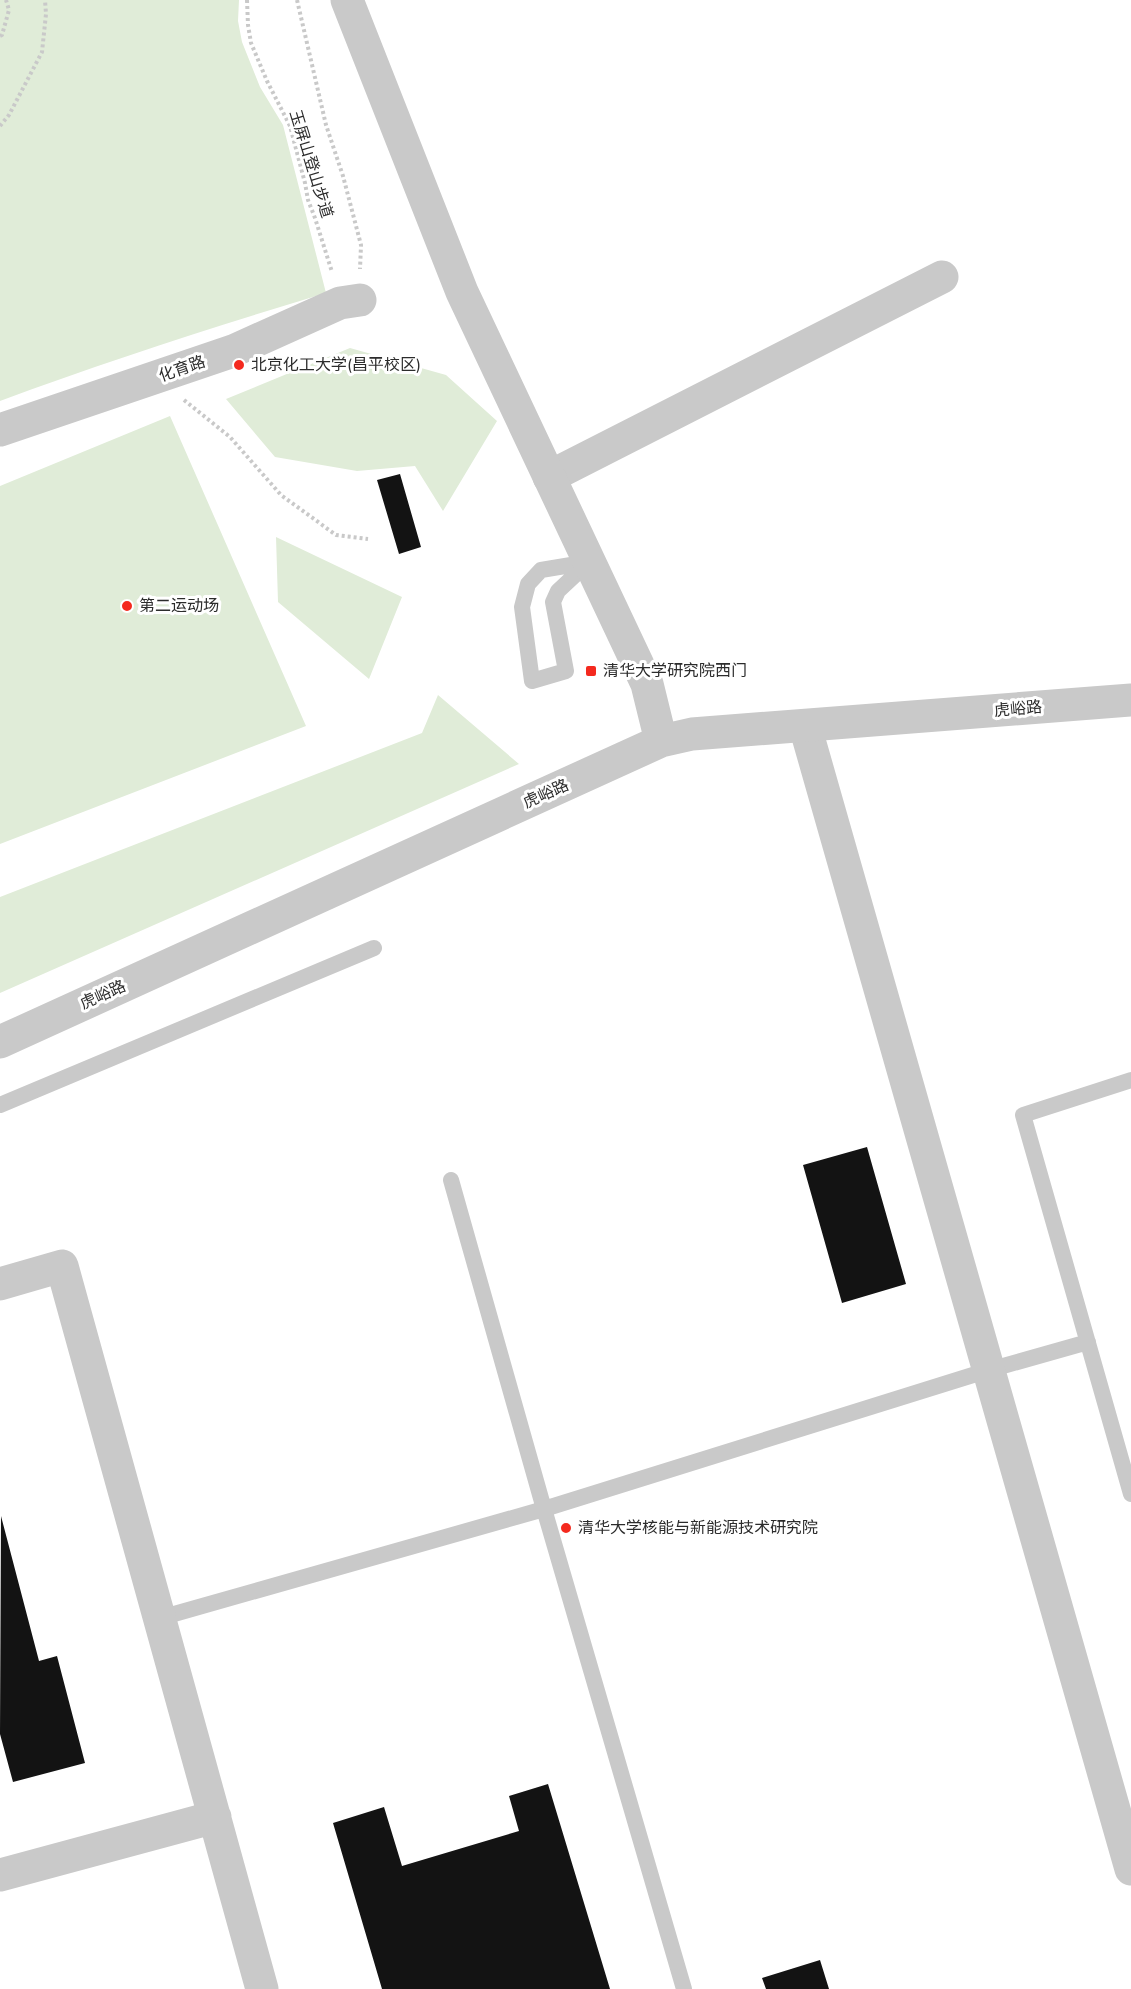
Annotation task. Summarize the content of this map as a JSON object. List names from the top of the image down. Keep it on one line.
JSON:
{"streets":{"street":["化育路","虎峪路"],"path":["玉屏山登山步道"]},"crossings":[["玉屏山登山步道","化育路"]],"places":{"other":["北京化工大学(昌平校区)","第二运动场","清华大学核能与新能源技术研究院"],"transit":["清华大学研究院西门"]}}
